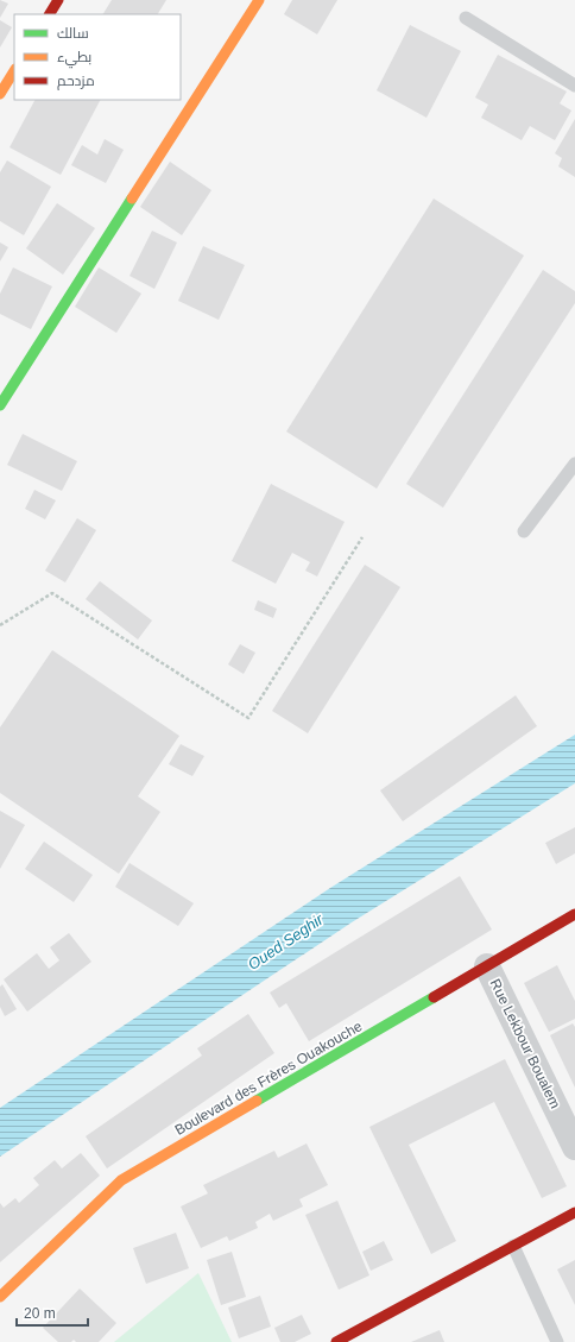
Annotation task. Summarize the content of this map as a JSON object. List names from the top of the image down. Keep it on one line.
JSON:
{"streets":{"street":["Rue Lekbour Boualem","Boulevard des Frères Ouakouche"]},"crossings":[["Rue Lekbour Boualem","Boulevard des Frères Ouakouche"]],"water":["Oued Seghir"],"legend":["سالك","بطيء","مزدحم"],"scale_bar":"20 m"}
